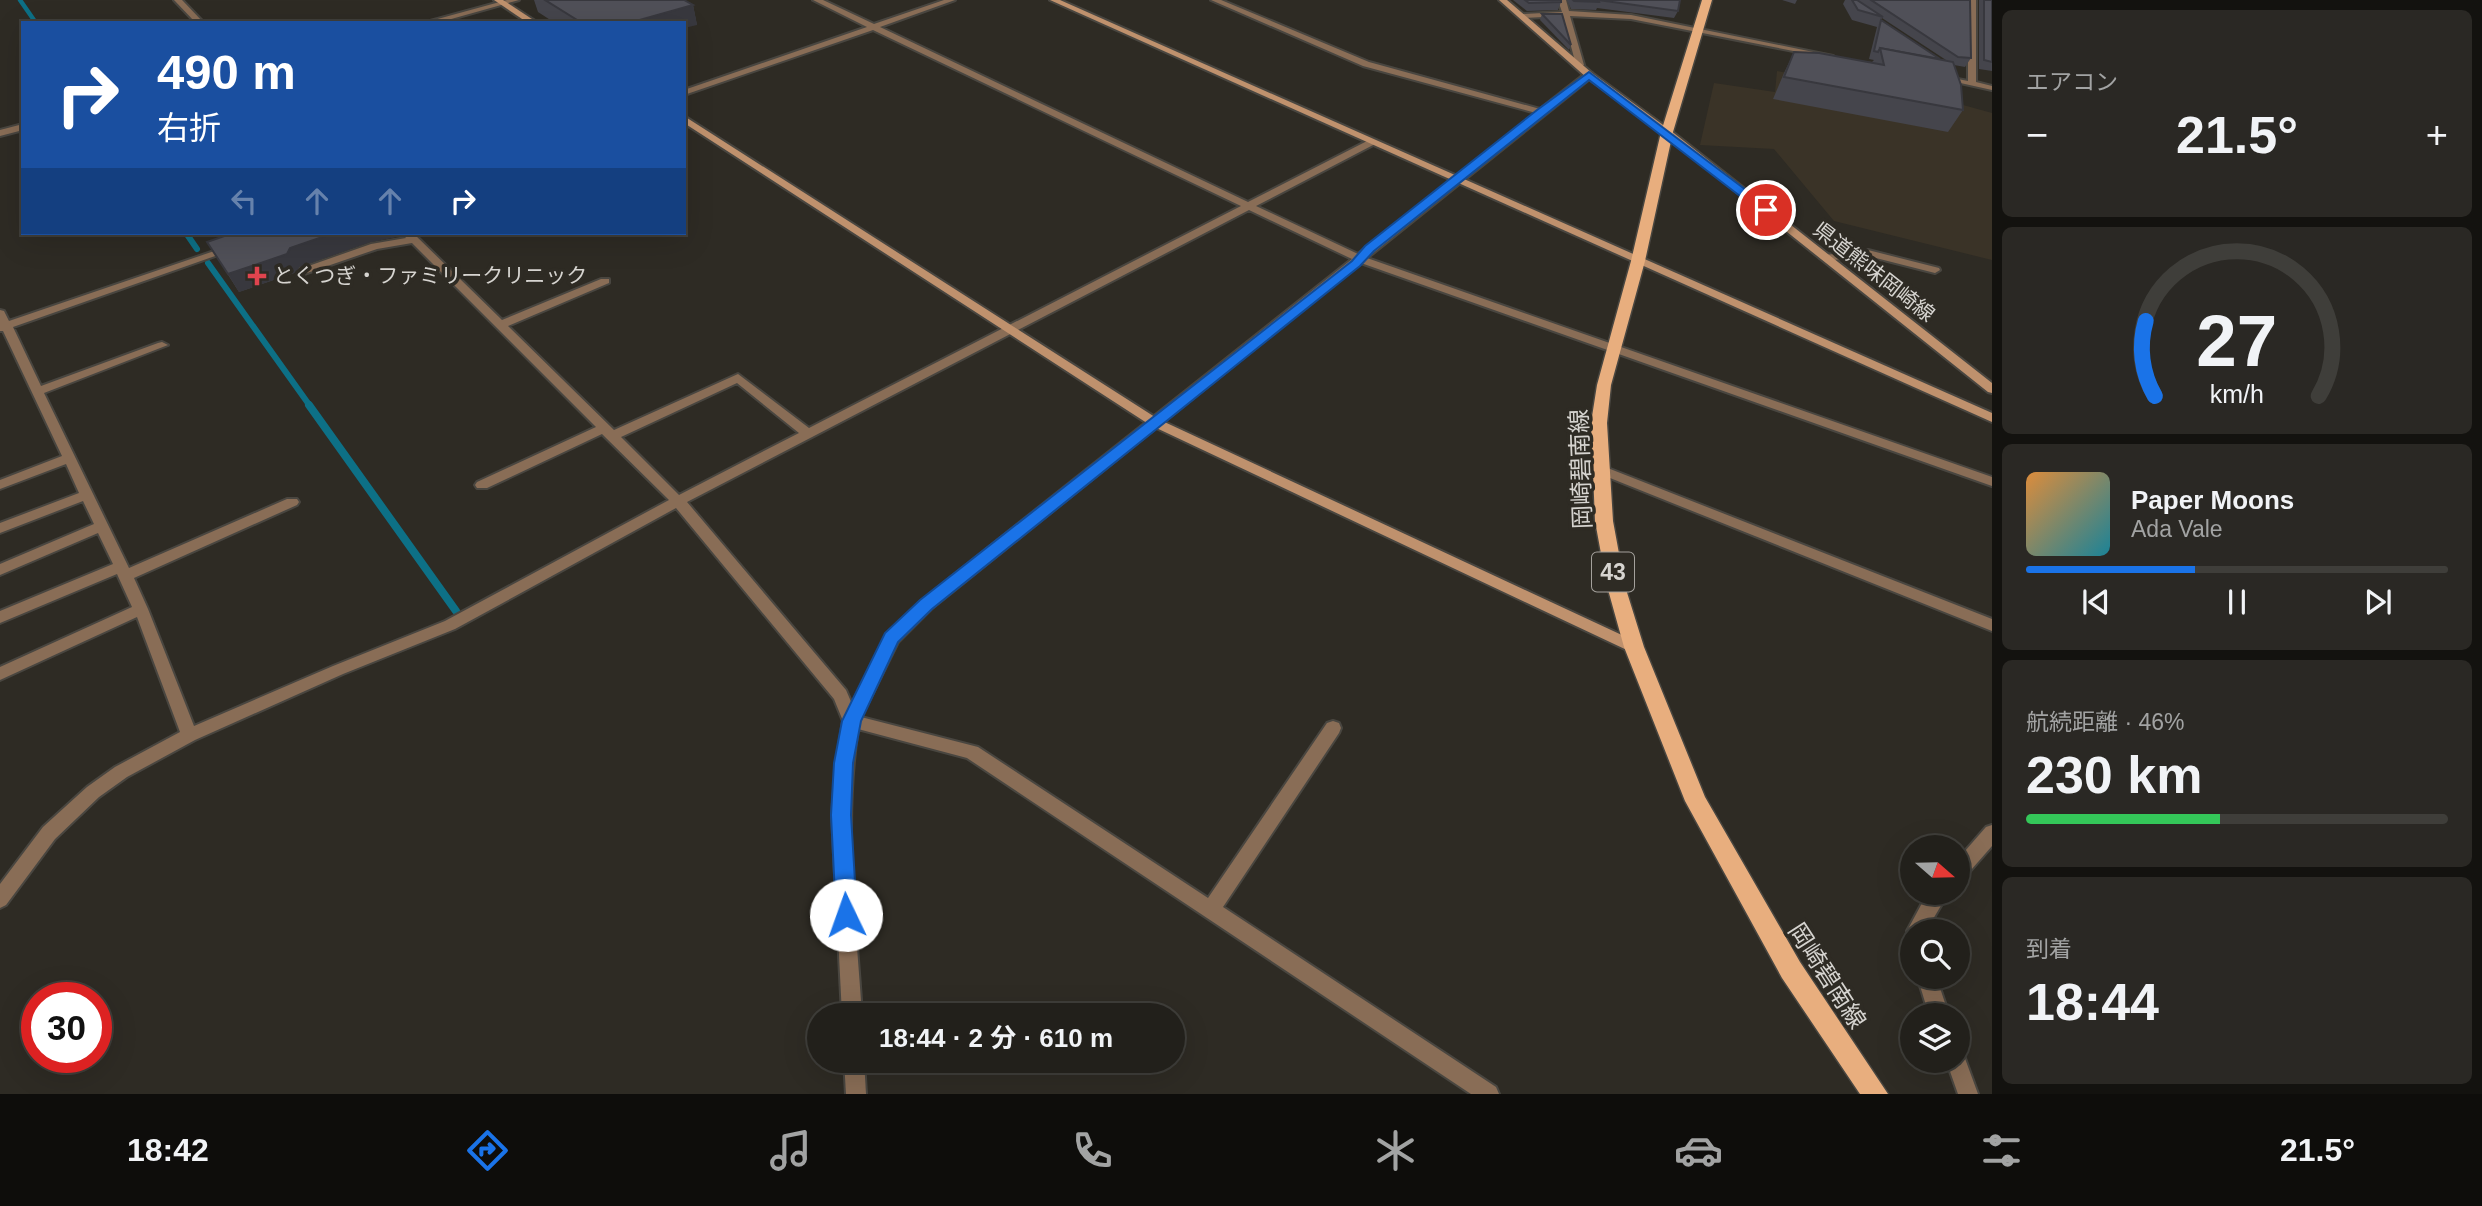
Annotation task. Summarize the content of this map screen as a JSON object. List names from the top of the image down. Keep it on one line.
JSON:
{"streets":{"main road":["岡崎碧南線","43"],"street":["県道熊味岡崎線"]},"crossings":[["県道熊味岡崎線","岡崎碧南線"]],"places":{"health":["とくつぎ・ファミリークリニック"]},"north":"right","page":{"tile":["エアコン",["航続距離 · 46%","230 km"],["到着","18:44"]],"turn":["490 m","右折"],"heat":["−","21.5°","+"],"song":["Paper Moons","Ada Vale"],"limit":"30","trip":"18:44 · 2 分 · 610 m","tabs":["18:42","21.5°"],"gauge":["27","km/h"]}}
